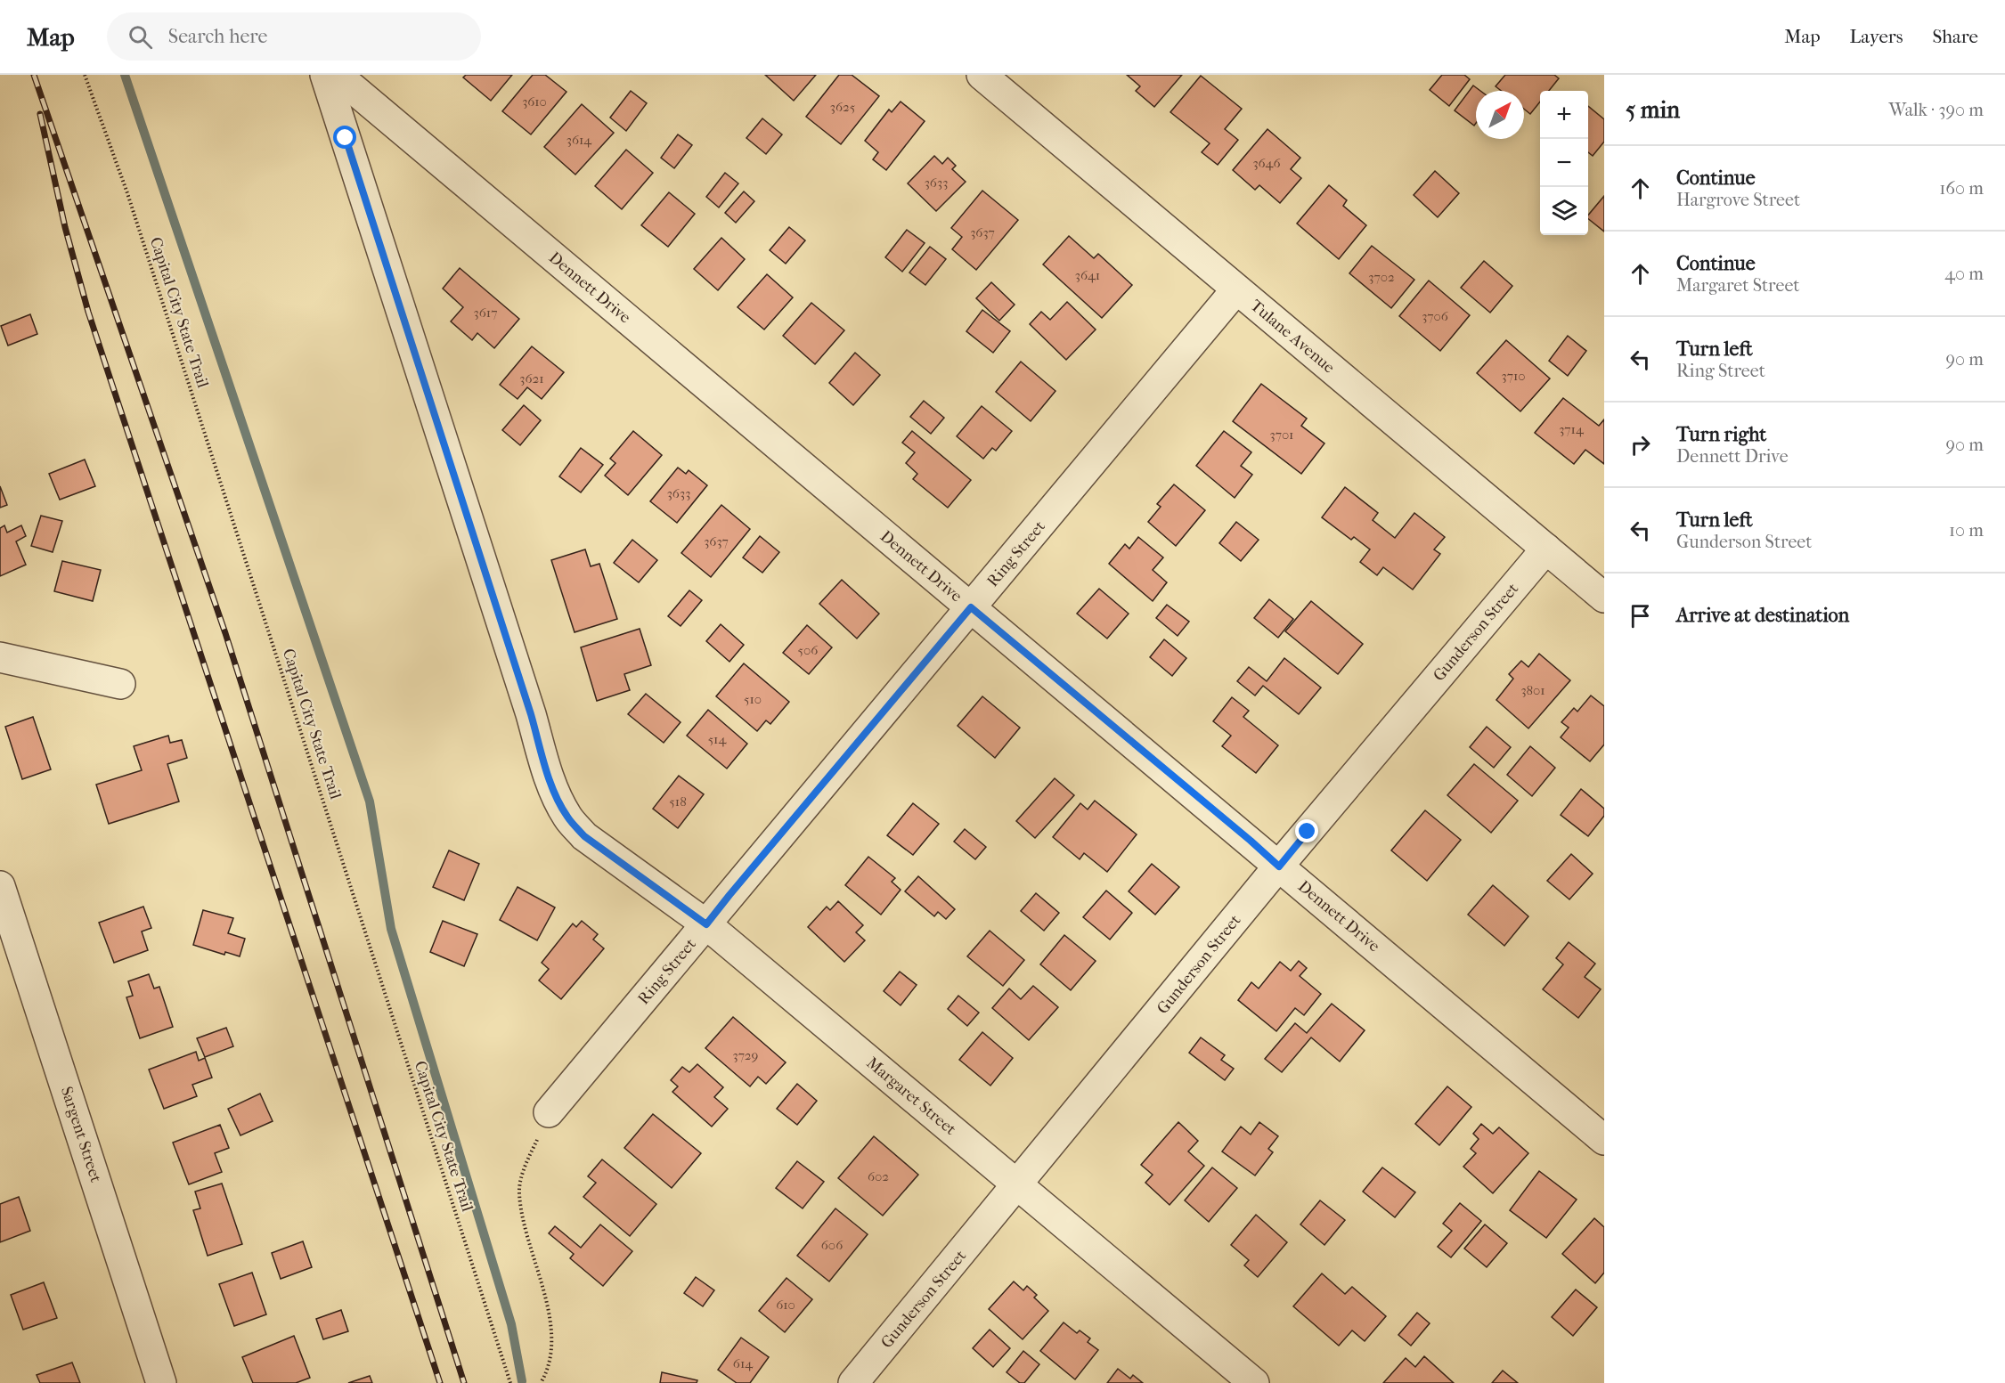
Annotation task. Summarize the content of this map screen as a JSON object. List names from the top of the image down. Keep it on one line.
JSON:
{"streets":{"street":["Dennett Drive","Tulane Avenue","Ring Street","Gunderson Street","Margaret Street","Sargent Street"],"path":["Capital City State Trail"]},"crossings":[["Dennett Drive","Ring Street"],["Dennett Drive","Gunderson Street"],["Tulane Avenue","Ring Street"],["Tulane Avenue","Gunderson Street"],["Ring Street","Margaret Street"],["Gunderson Street","Margaret Street"]],"house_numbers":["3610","3625","3614","3646","3633","3637","3641","3702","3617","3706","3710","3621","3714","3701","3633","3637","506","3801","510","514","518","3729","602","606","610","614"],"north":"top right","page":{"header":"Map","search":"Search here","nav":["Map","Layers","Share"],"heading":["5 min","Walk · 390 m"],"map_buttons":["+","−"],"list":[["Continue","Hargrove Street","160 m"],["Continue","Margaret Street","40 m"],["Turn left","Ring Street","90 m"],["Turn right","Dennett Drive","90 m"],["Turn left","Gunderson Street","10 m"],"Arrive at destination"]}}
